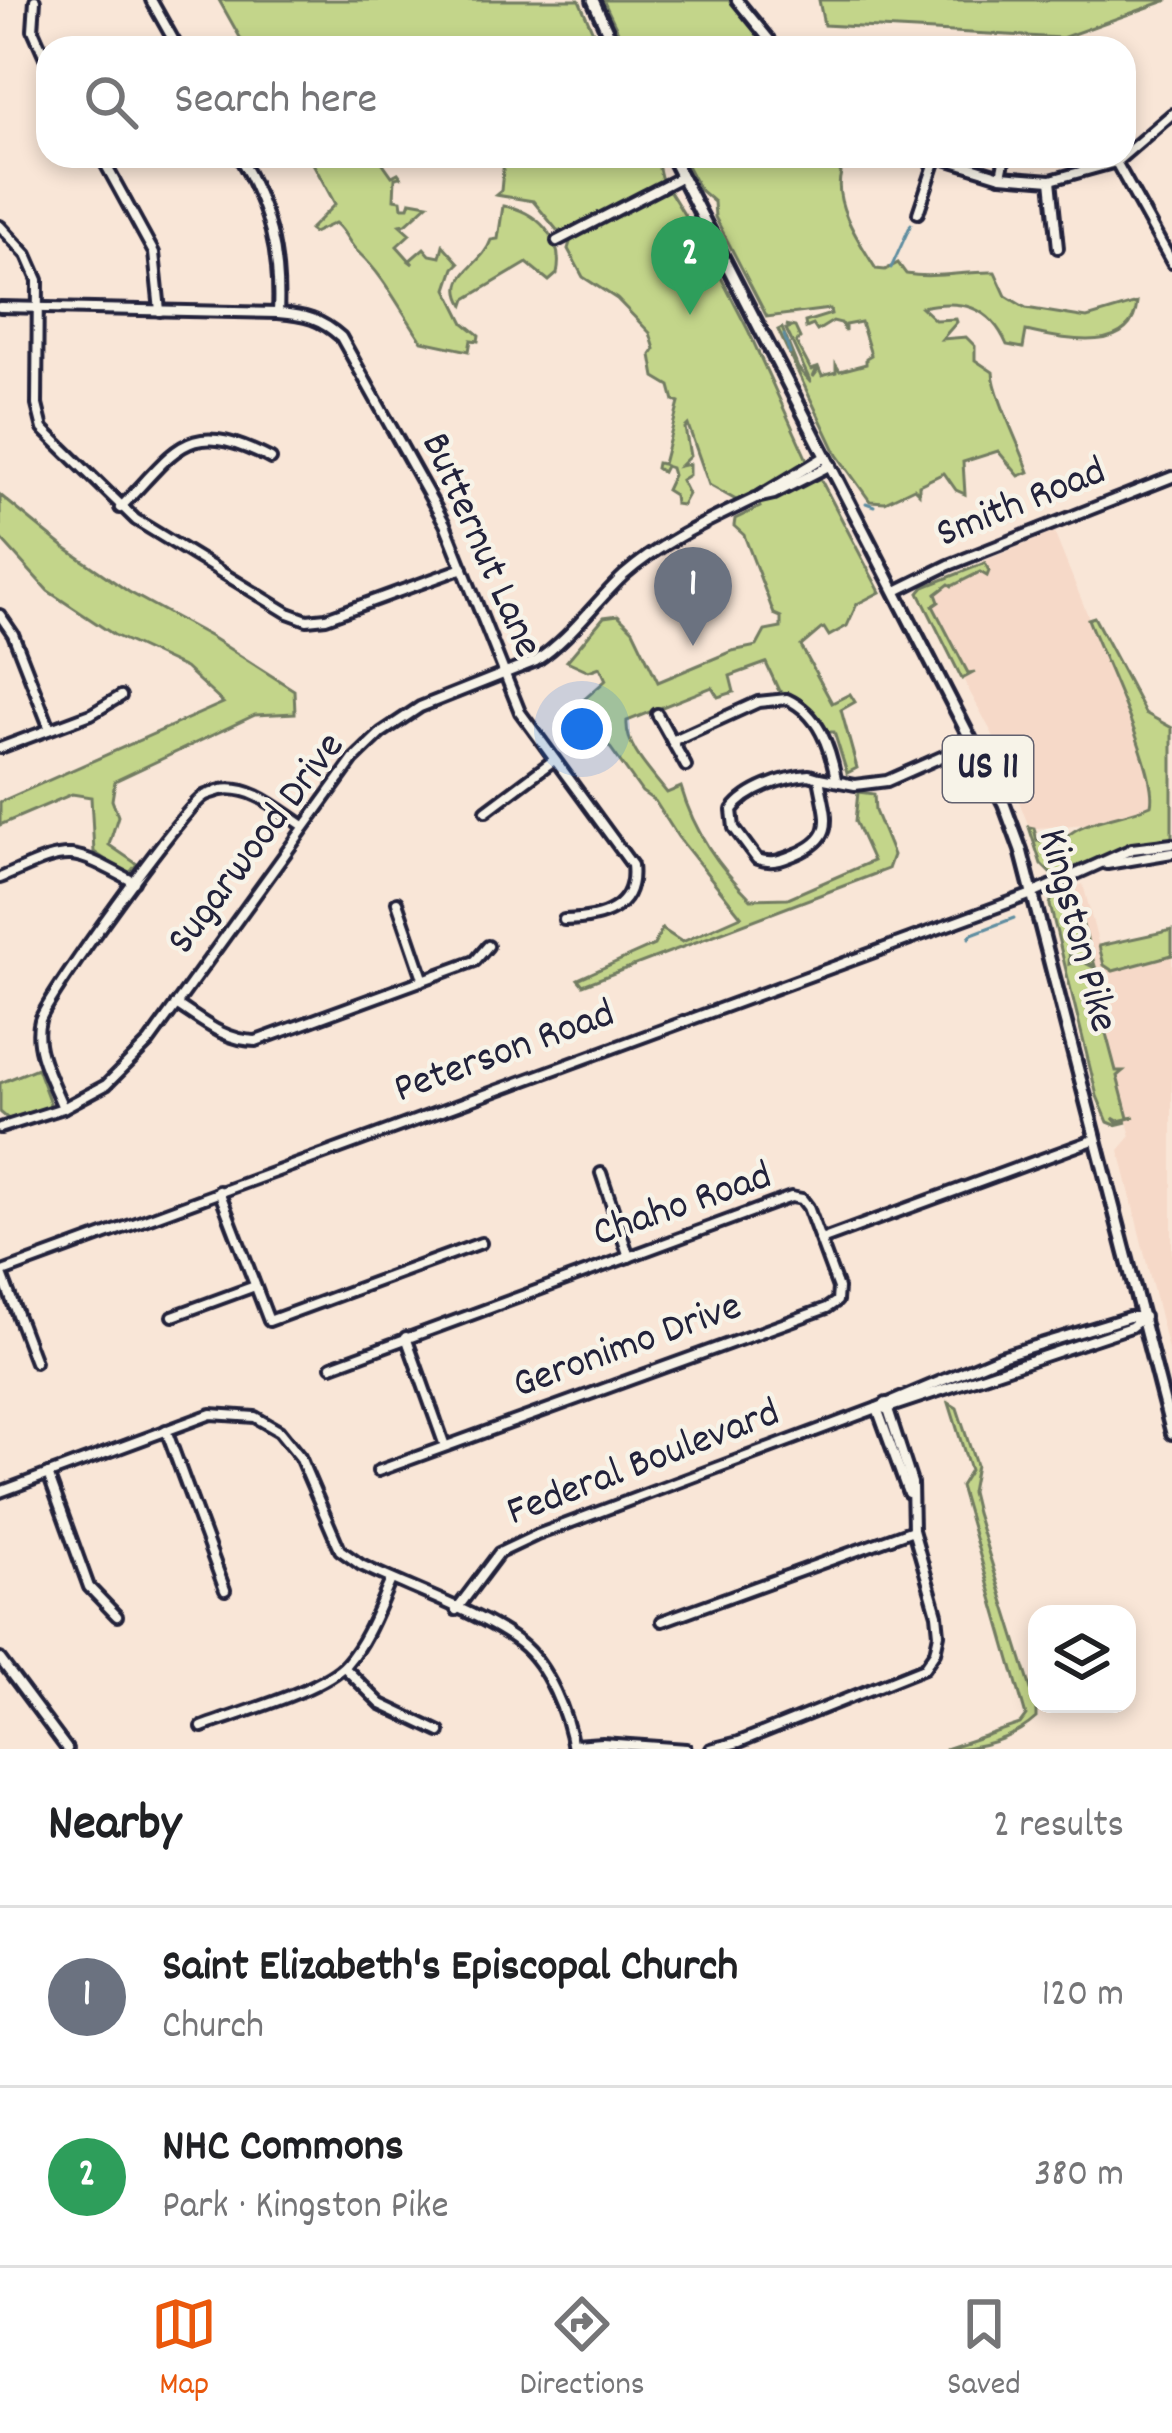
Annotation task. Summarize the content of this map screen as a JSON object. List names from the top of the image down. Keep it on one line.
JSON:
{"streets":{"main road":["US 11","Kingston Pike"],"street":["Smith Road","Butternut Lane","Sugarwood Drive","Peterson Road","Chaho Road","Geronimo Drive","Federal Boulevard"]},"crossings":[["Smith Road","Kingston Pike"],["Butternut Lane","Sugarwood Drive"],["Sugarwood Drive","Kingston Pike"],["Kingston Pike","Peterson Road"],["Kingston Pike","Chaho Road"],["Kingston Pike","Federal Boulevard"],["Chaho Road","Geronimo Drive"]],"page":{"search":"Search here","pins":["2","1"],"heading":["Nearby","2 results"],"list":[{"mark":"1","name":"Saint Elizabeth's Episcopal Church","note":"Church","value":"120 m"},{"mark":"2","name":"NHC Commons","note":"Park · Kingston Pike","value":"380 m"}],"nav":["Map","Directions","Saved"]}}
